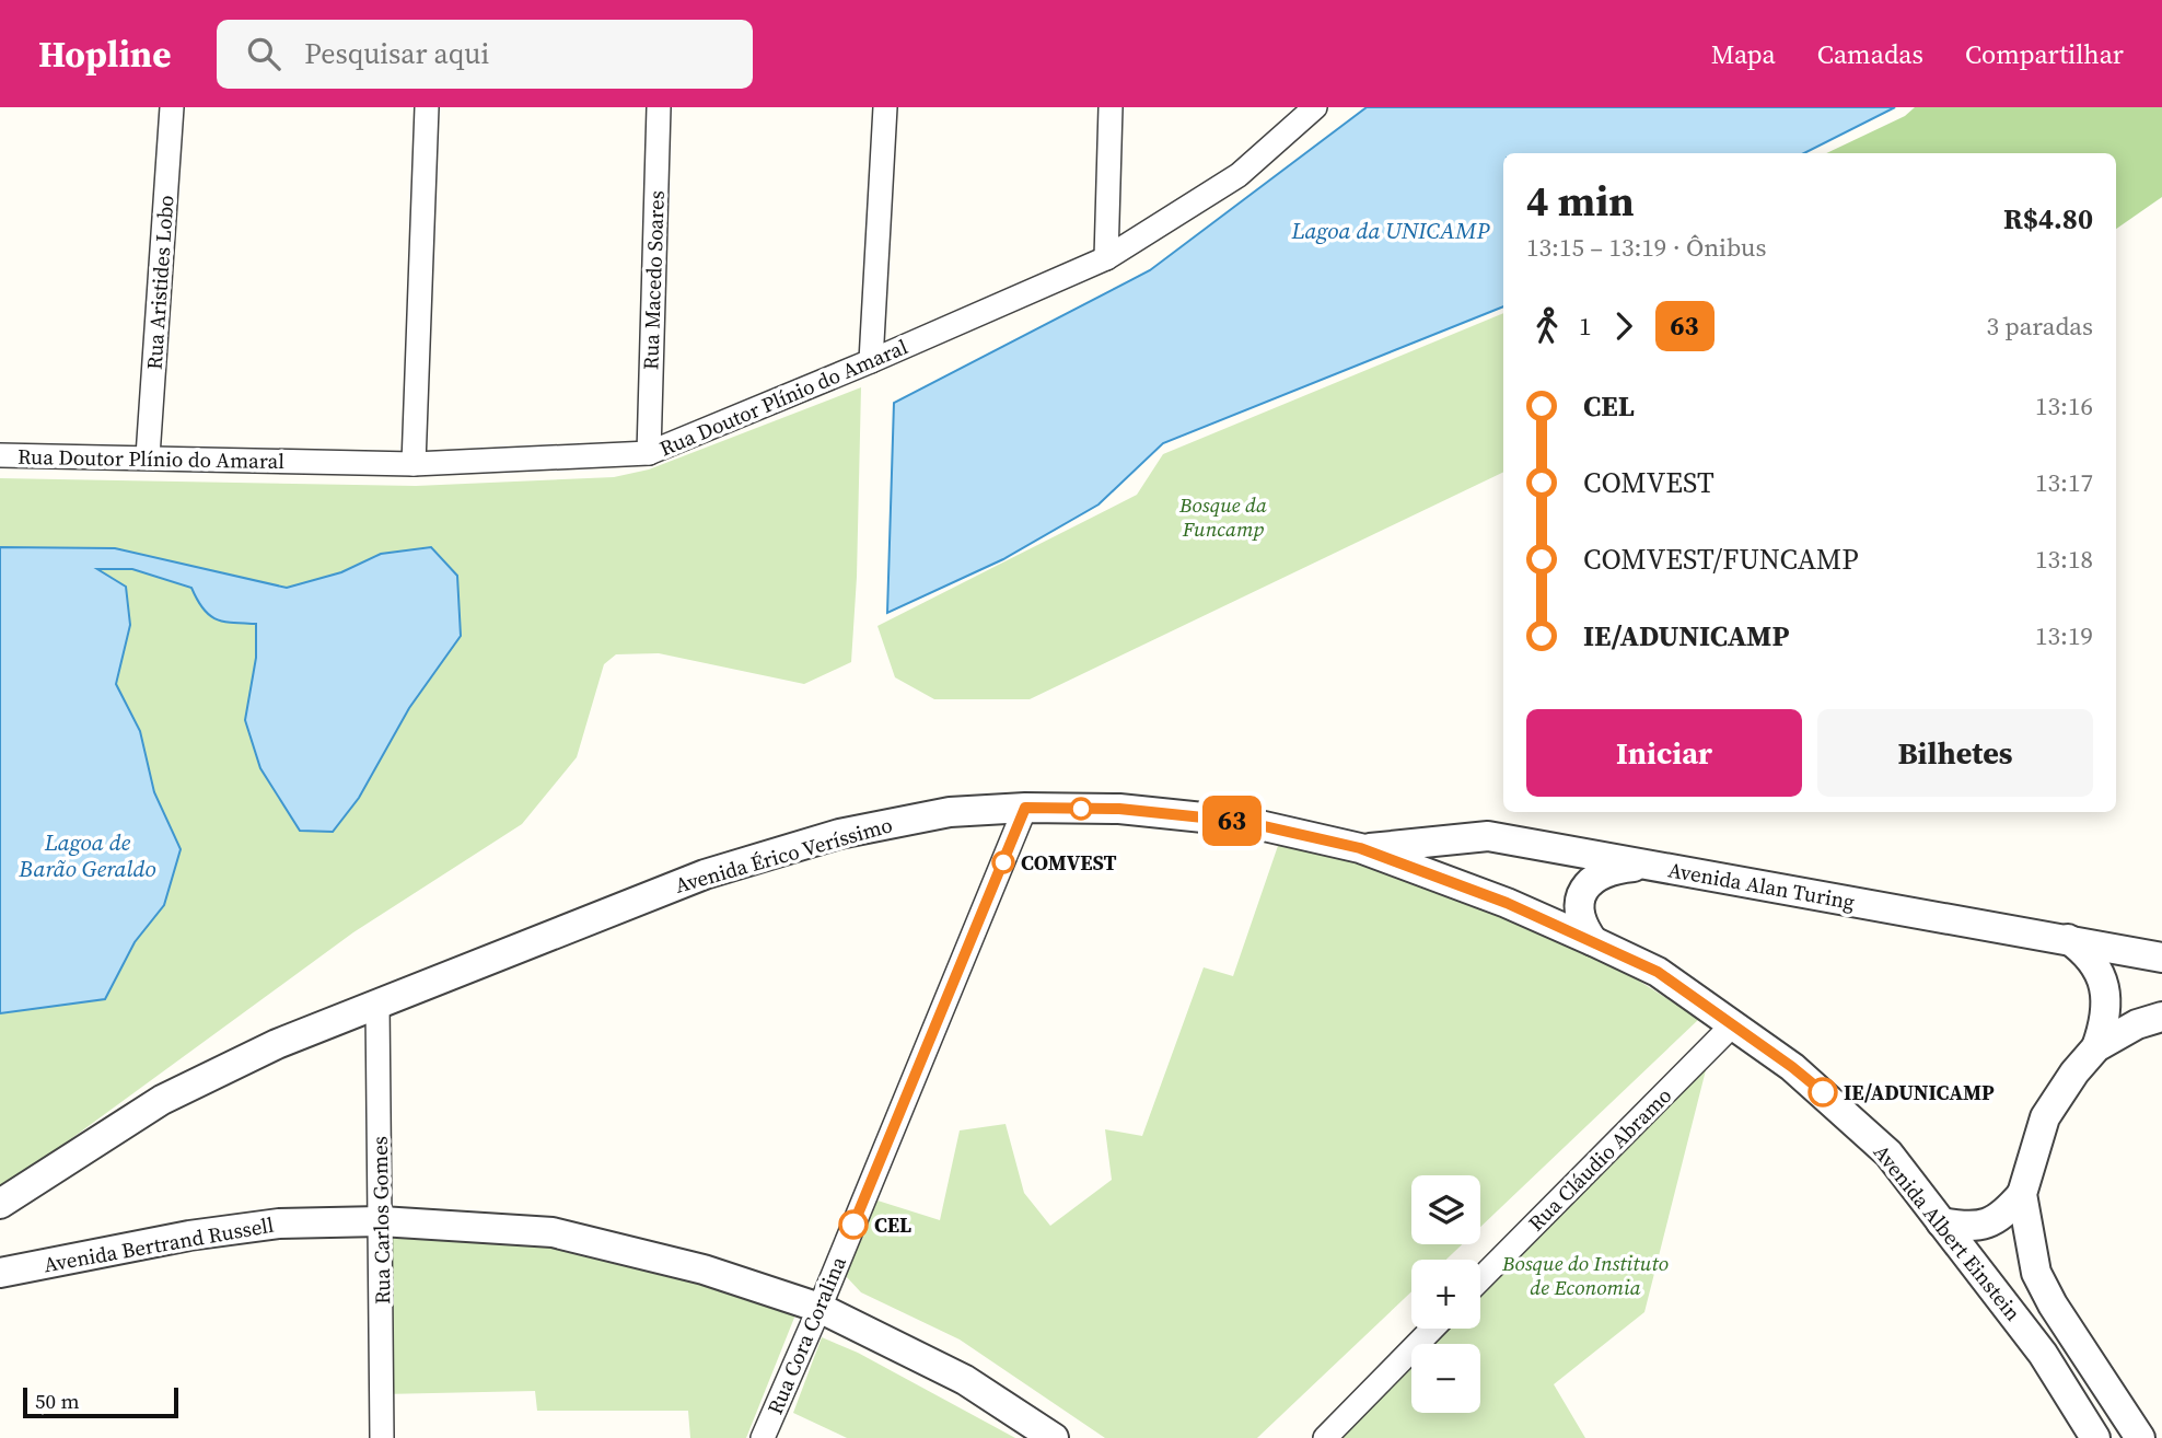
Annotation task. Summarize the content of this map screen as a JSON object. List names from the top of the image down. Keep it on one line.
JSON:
{"streets":{"street":["Rua Macedo Soares","Rua Aristides Lobo","Rua Doutor Plínio do Amaral","Avenida Érico Veríssimo","Avenida Alan Turing","Rua Cláudio Abramo","Rua Carlos Gomes","Avenida Albert Einstein","Avenida Bertrand Russell","Rua Cora Coralina"]},"crossings":[["Rua Macedo Soares","Rua Doutor Plínio do Amaral"],["Rua Aristides Lobo","Rua Doutor Plínio do Amaral"],["Avenida Érico Veríssimo","Avenida Alan Turing"],["Avenida Érico Veríssimo","Rua Cláudio Abramo"],["Avenida Érico Veríssimo","Rua Carlos Gomes"],["Avenida Érico Veríssimo","Avenida Albert Einstein"],["Avenida Érico Veríssimo","Rua Cora Coralina"],["Rua Cláudio Abramo","Avenida Albert Einstein"],["Rua Carlos Gomes","Avenida Bertrand Russell"],["Avenida Bertrand Russell","Rua Cora Coralina"]],"water":["Lagoa da UNICAMP","Lagoa de Barão Geraldo"],"parks":["Bosque da Funcamp","Bosque do Instituto de Economia"],"places":["COMVEST","IE/ADUNICAMP","CEL"],"lines":["bus line 63"],"scale_bar":"50 m","page":{"header":"Hopline","search":"Pesquisar aqui","nav":["Mapa","Camadas","Compartilhar"],"on_map":"63","heading":["4 min","13:15 – 13:19 · Ônibus","R$4.80"],"legs":["1","63","3 paradas"],"list":[{"name":"CEL","value":"13:16"},{"name":"COMVEST","value":"13:17"},{"name":"COMVEST/FUNCAMP","value":"13:18"},{"name":"IE/ADUNICAMP","value":"13:19"}],"buttons":["Iniciar","Bilhetes"],"map_buttons":["+","−"],"scale":"50 m"}}
